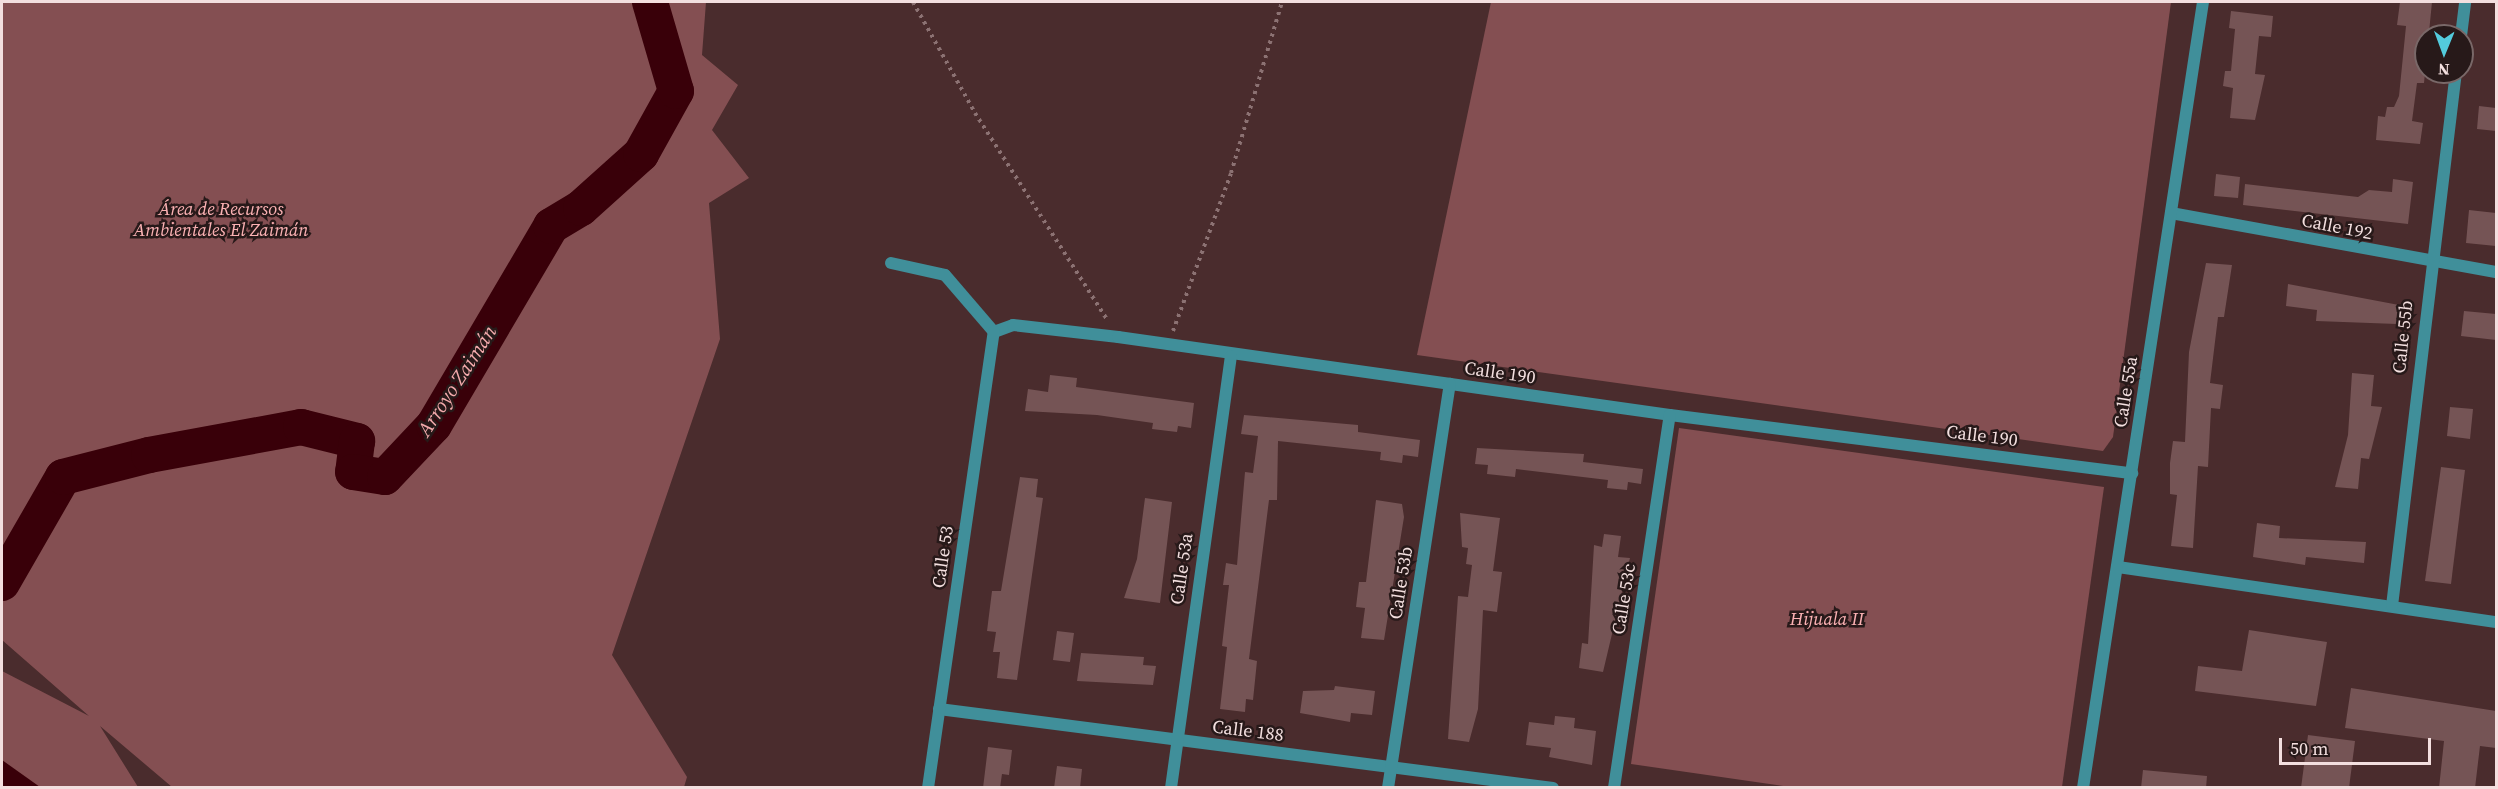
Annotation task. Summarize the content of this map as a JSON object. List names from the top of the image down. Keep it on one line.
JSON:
{"streets":{"street":["Calle 192","Calle 55b","Calle 190","Calle 55a","Calle 53","Calle 53a","Calle 53b","Calle 53c","Calle 188"]},"crossings":[["Calle 192","Calle 55b"],["Calle 192","Calle 55a"],["Calle 190","Calle 55a"],["Calle 190","Calle 53"],["Calle 190","Calle 53a"],["Calle 190","Calle 53b"],["Calle 190","Calle 53c"],["Calle 53","Calle 188"],["Calle 53a","Calle 188"],["Calle 53b","Calle 188"]],"water":["Arroyo Zaimán"],"parks":["Área de Recursos Ambientales El Zaimán","Hijuala II"],"scale_bar":"50 m","north":"bottom"}
